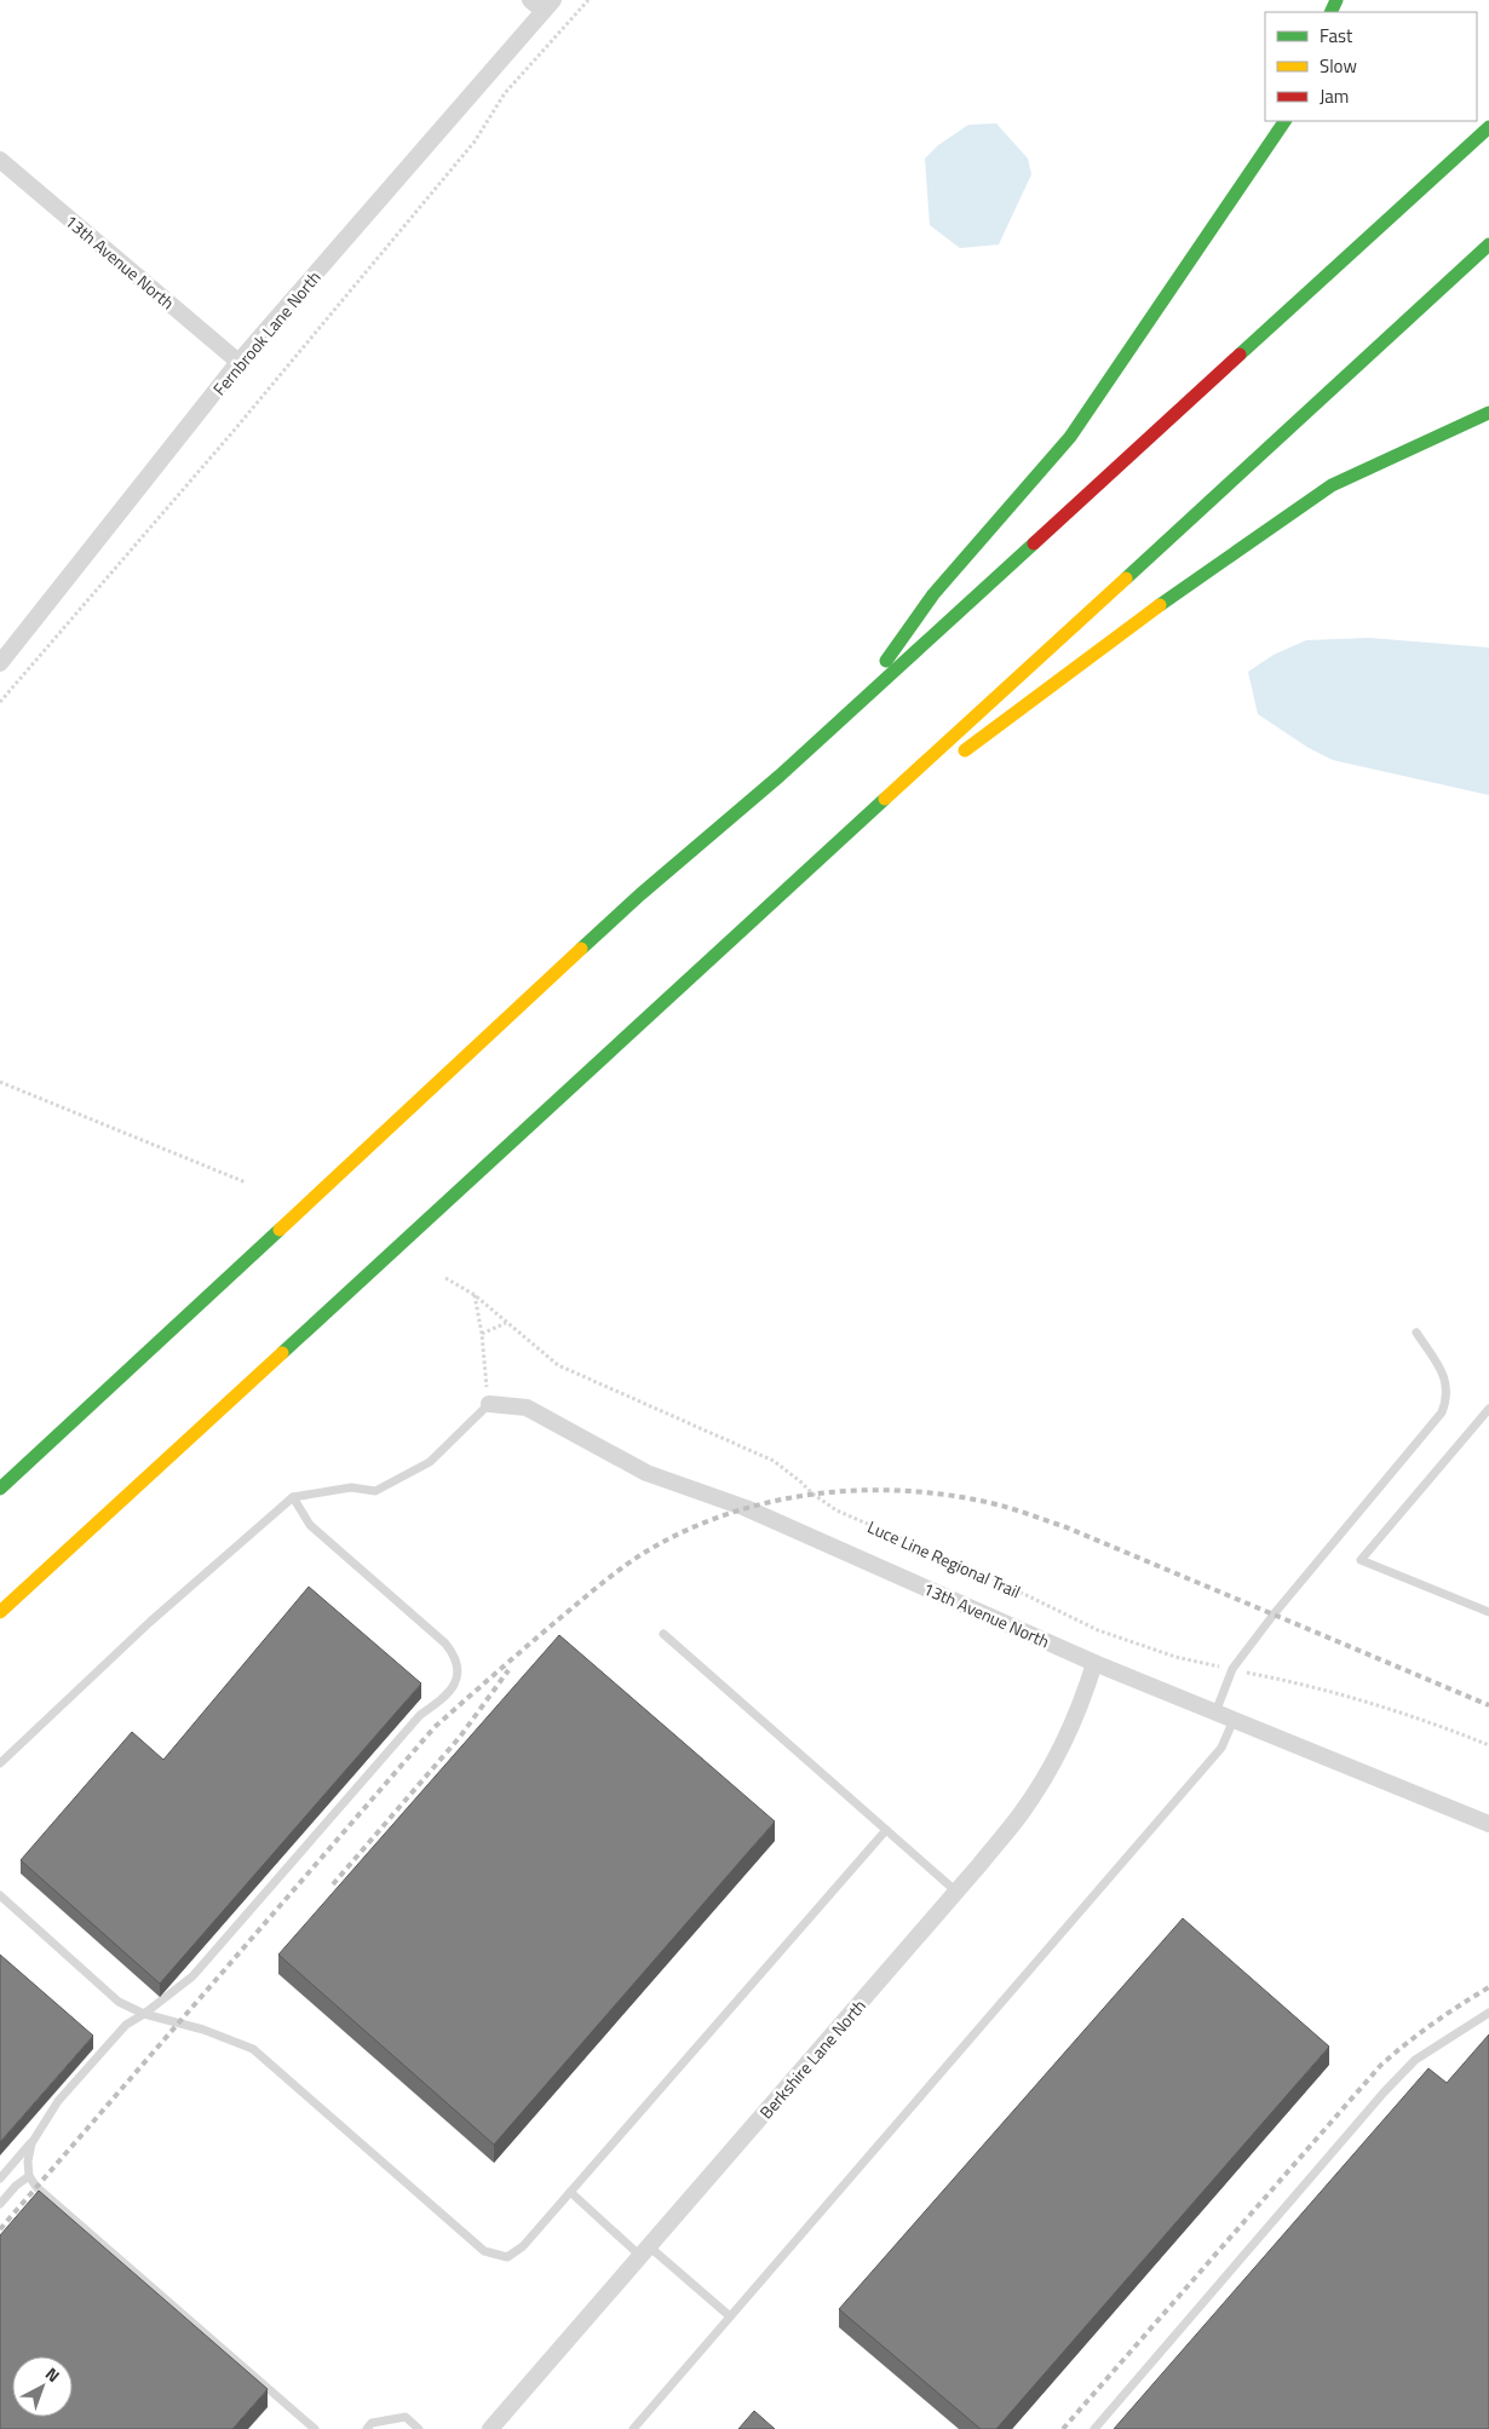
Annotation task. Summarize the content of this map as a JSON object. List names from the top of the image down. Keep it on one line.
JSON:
{"streets":{"street":["13th Avenue North","Fernbrook Lane North","Berkshire Lane North"],"path":["Luce Line Regional Trail"]},"crossings":[["13th Avenue North","Fernbrook Lane North"],["13th Avenue North","Berkshire Lane North"]],"legend":["Fast","Slow","Jam"],"north":"top right"}
